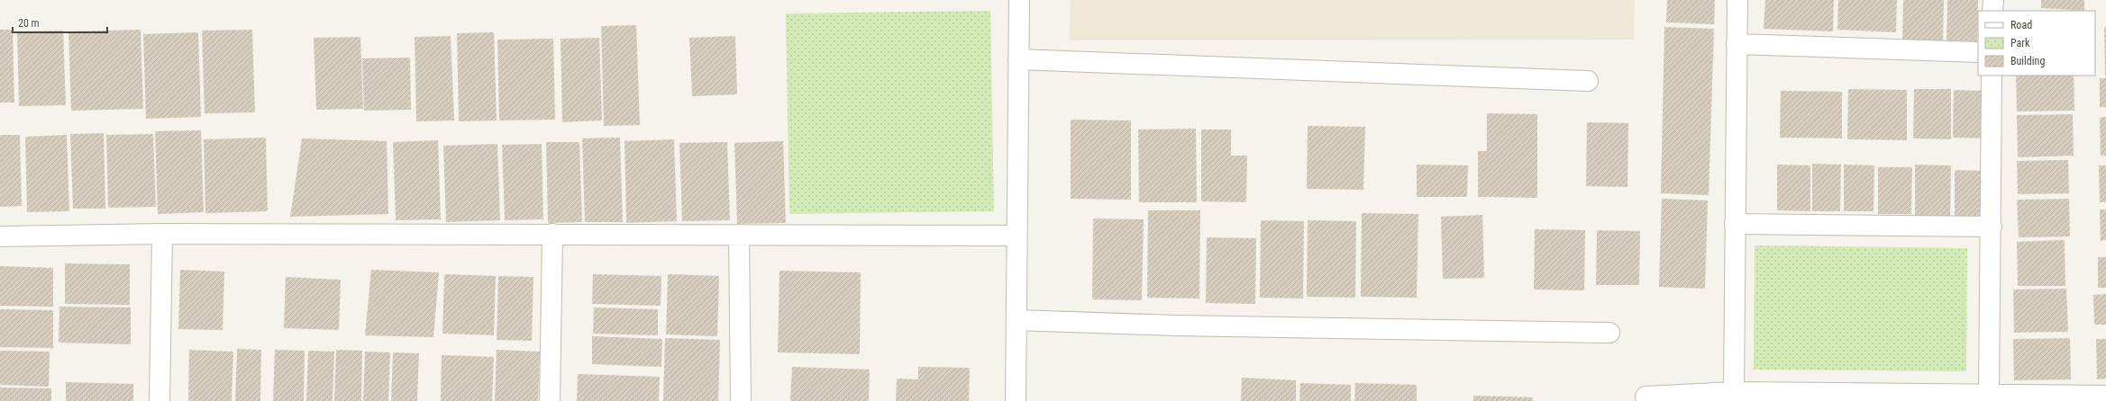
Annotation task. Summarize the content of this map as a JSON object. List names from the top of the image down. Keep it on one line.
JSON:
{"legend":["Road","Park","Building"],"scale_bar":"20 m"}
